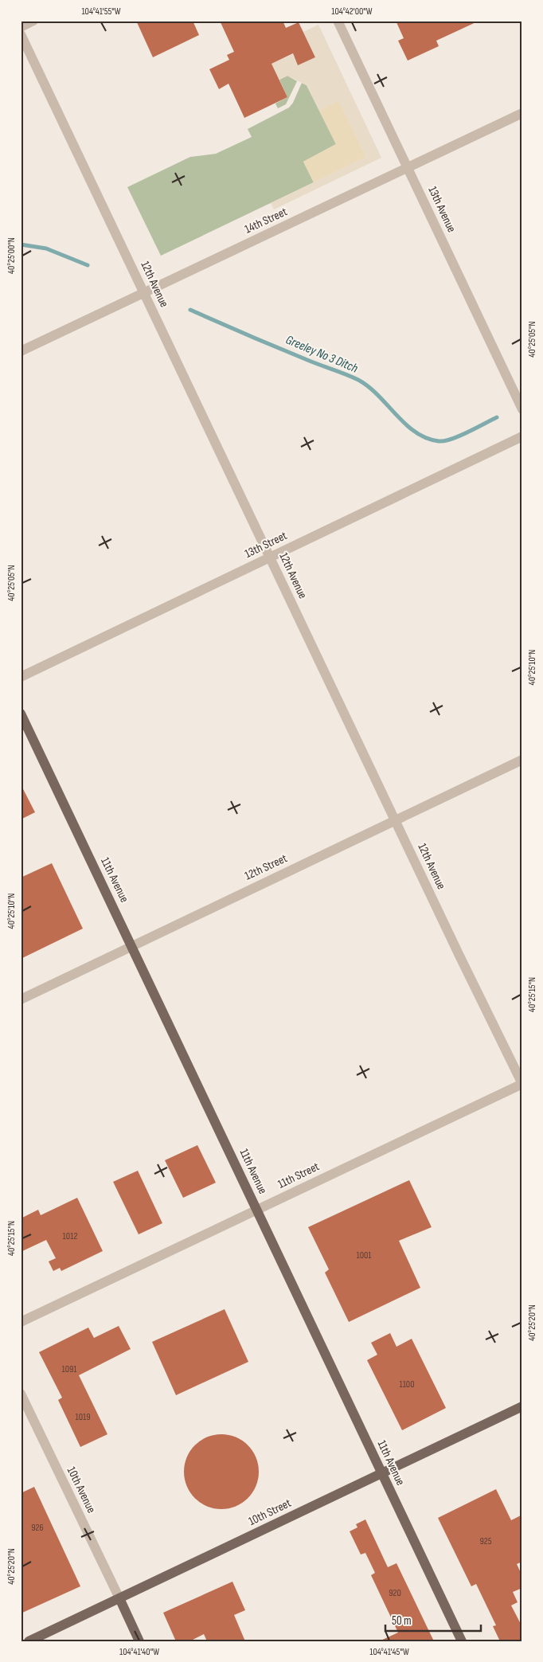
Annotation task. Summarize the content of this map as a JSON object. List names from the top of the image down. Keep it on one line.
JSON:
{"streets":{"main road":["11th Avenue","10th Avenue","10th Street"],"street":["13th Avenue","14th Street","12th Avenue","13th Street","12th Street","11th Street"]},"crossings":[["13th Avenue","14th Street"],["14th Street","12th Avenue"],["12th Avenue","13th Street"],["12th Avenue","12th Street"],["12th Avenue","11th Street"],["12th Street","11th Avenue"],["11th Avenue","11th Street"],["11th Avenue","10th Street"],["10th Avenue","10th Street"]],"water":["Greeley No 3 Ditch"],"house_numbers":["1012","1001","1091","1100","1019","926","925","920"],"scale_bar":"50 m","coordinates":["104°41'55\"W","104°42'00\"W","40°25'00\"N","40°25'05\"N","40°25'10\"N","40°25'15\"N","40°25'20\"N","104°41'40\"W","104°41'45\"W"]}
